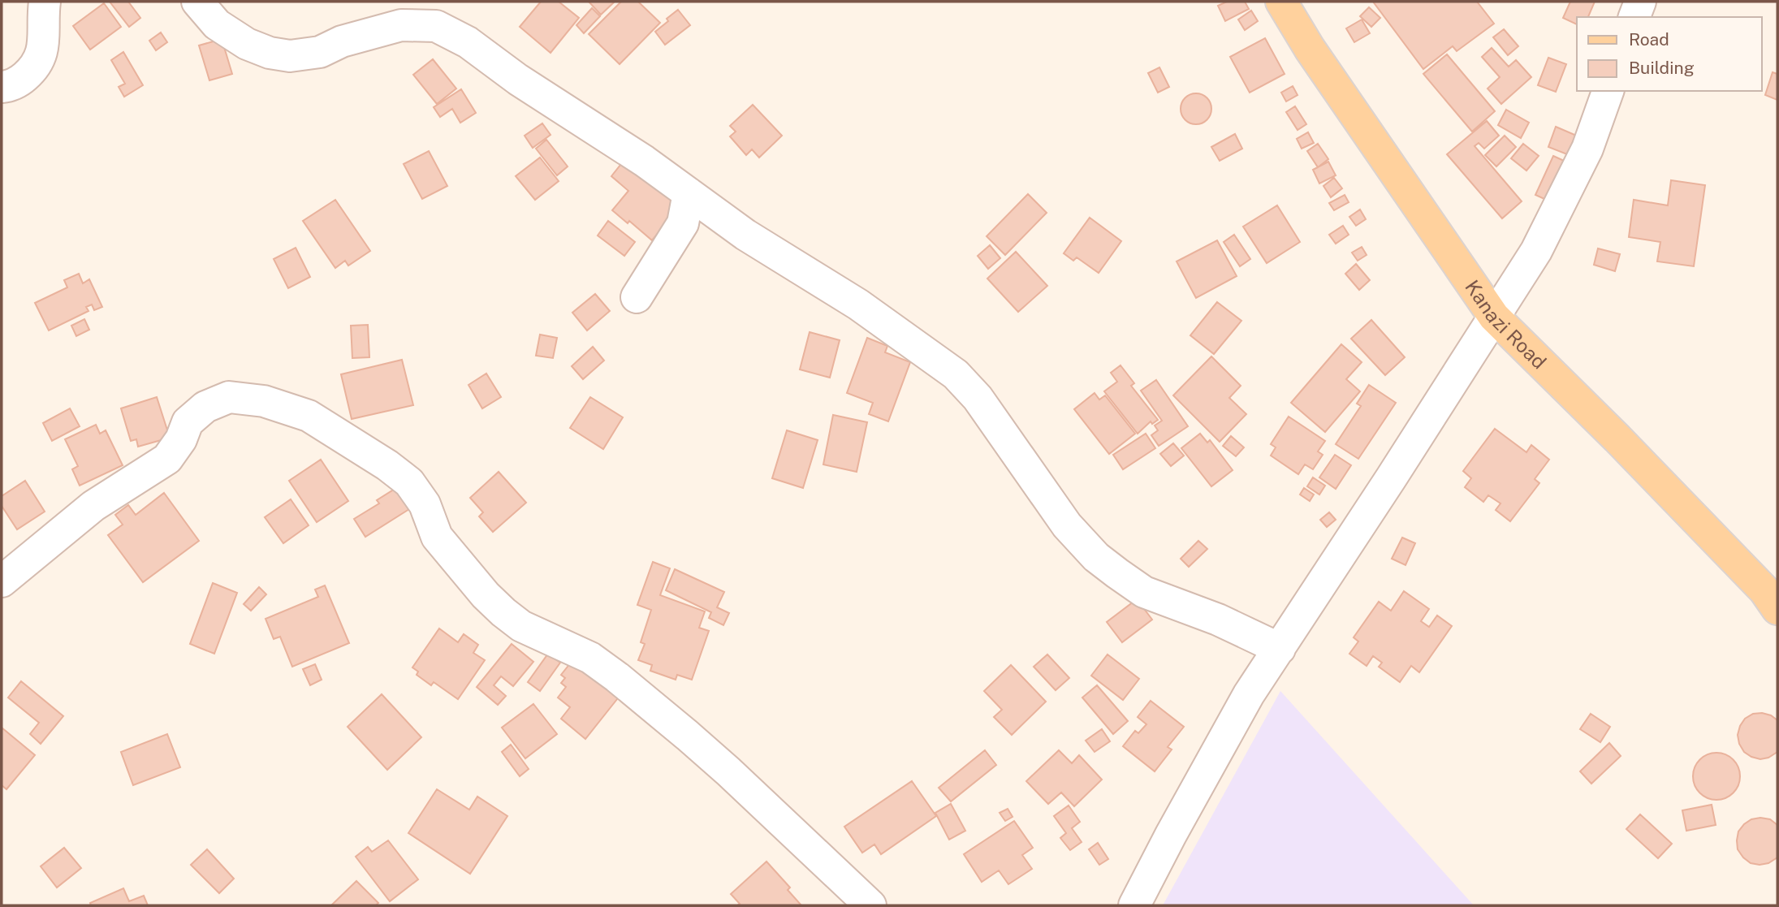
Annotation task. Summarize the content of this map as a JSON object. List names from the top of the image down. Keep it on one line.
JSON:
{"streets":{"main road":["Kanazi Road"]},"legend":["Road","Building"]}
